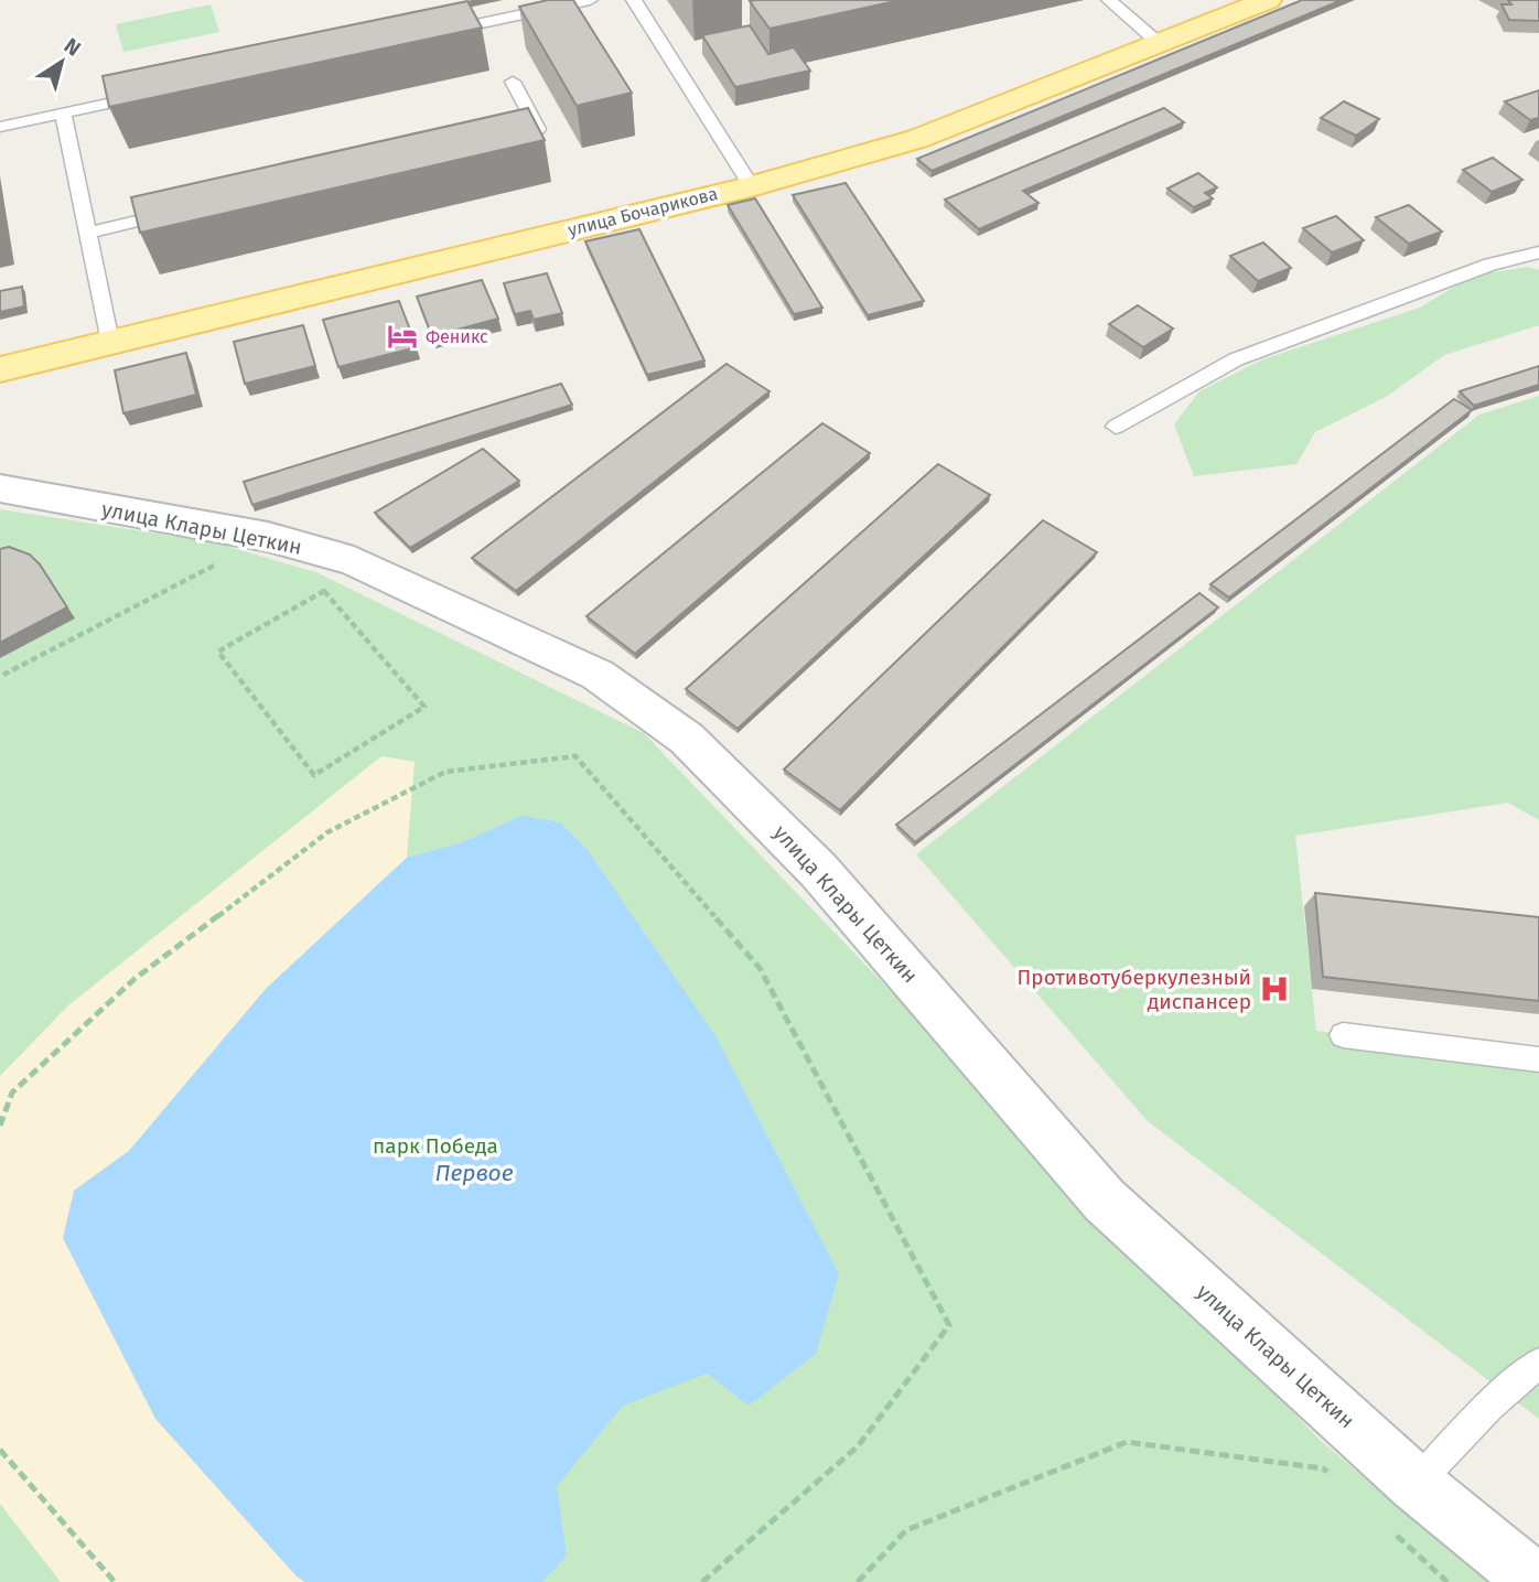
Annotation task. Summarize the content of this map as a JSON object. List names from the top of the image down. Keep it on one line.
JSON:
{"streets":{"main road":["улица Бочарикова"],"street":["улица Клары Цеткин"]},"water":["Первое"],"parks":["парк Победa"],"places":{"hotel":["Феникс"],"hospital":["Противотуберкулезный диспансер"]},"north":"top right"}
